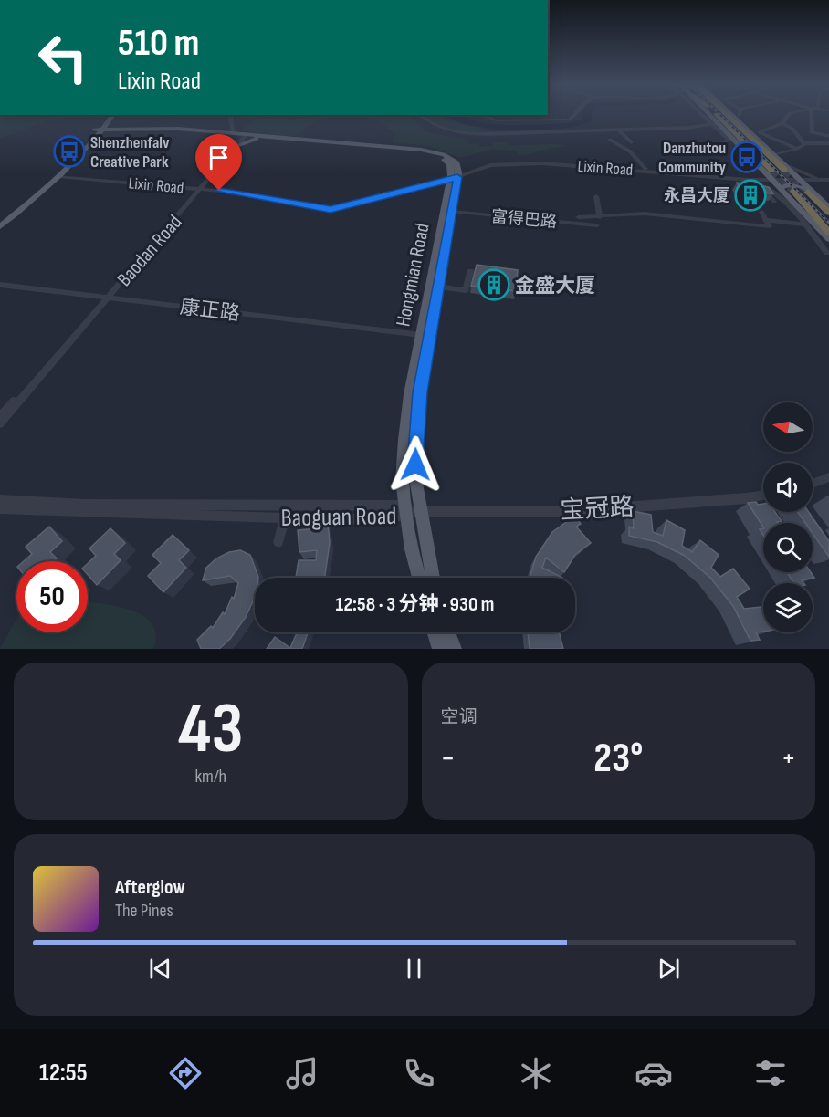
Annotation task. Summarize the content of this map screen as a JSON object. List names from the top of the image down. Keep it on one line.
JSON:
{"streets":{"main road":["Hongmian Road"],"street":["Lixin Road","富得巴路","Baodan Road","康正路","宝冠路","Baoguan Road"]},"crossings":[["Lixin Road","Baodan Road"],["Lixin Road","Hongmian Road"],["富得巴路","Hongmian Road"],["Baodan Road","康正路"],["Hongmian Road","康正路"],["Hongmian Road","宝冠路"],["Hongmian Road","Baoguan Road"],["宝冠路","Baoguan Road"]],"places":{"bus stop":["Shenzhenfalv Creative Park","Danzhutou Community"],"building":["永昌大厦","金盛大厦"]},"north":"left","page":{"turn":["510 m","Lixin Road"],"limit":"50","trip":"12:58 · 3 分钟 · 930 m","tile":[["43","km/h"],"空调"],"heat":["−","23°","+"],"song":["Afterglow","The Pines"],"tabs":"12:55"}}
